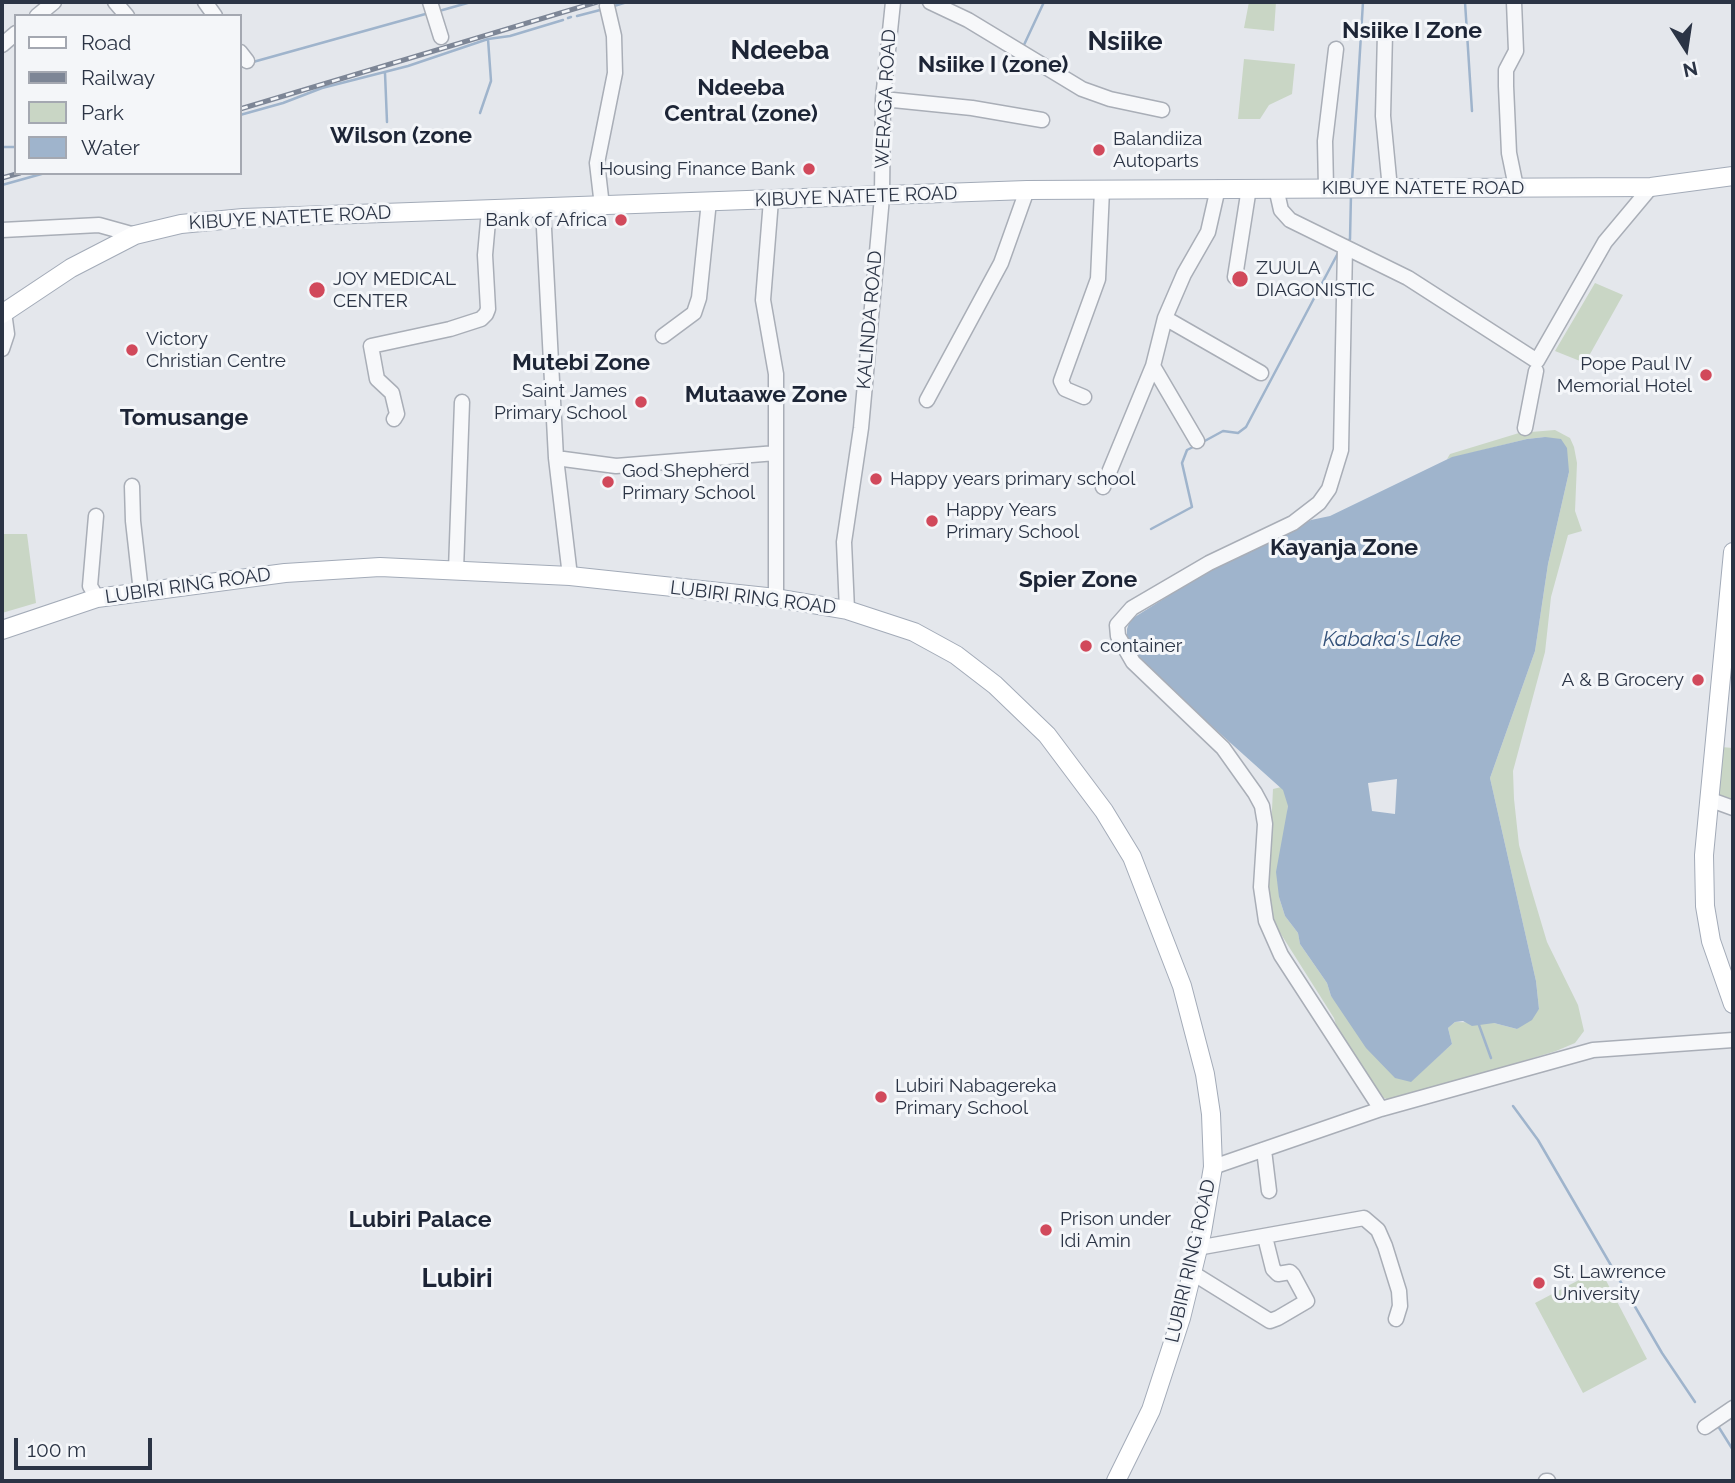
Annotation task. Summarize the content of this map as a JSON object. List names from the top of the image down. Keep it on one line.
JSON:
{"streets":{"main road":["KIBUYE NATETE ROAD","LUBIRI RING ROAD"],"street":["WERAGA ROAD","KALINDA ROAD"]},"crossings":[["WERAGA ROAD","KIBUYE NATETE ROAD"],["WERAGA ROAD","KALINDA ROAD"],["KIBUYE NATETE ROAD","KALINDA ROAD"],["KALINDA ROAD","LUBIRI RING ROAD"]],"districts":["Nsiike I Zone","Nsiike","Ndeeba","Nsiike I (zone)","Ndeeba Central (zone)","Wilson (zone","Mutebi Zone","Mutaawe Zone","Tomusange","Kayanja Zone","Spier Zone","Lubiri Palace","Lubiri"],"water":["Kabaka's Lake"],"places":["Balandiiza Autoparts","Housing Finance Bank","Bank of Africa","ZUULA DIAGONISTIC","JOY MEDICAL CENTER","Victory Christian Centre","Pope Paul IV Memorial Hotel","Saint James Primary School","Happy years primary school","God Shepherd Primary School","Happy Years Primary School","container","A & B Grocery","Lubiri Nabagereka Primary School","Prison under Idi Amin","St. Lawrence University"],"legend":["Road","Railway","Park","Water"],"scale_bar":"100 m","north":"bottom"}
